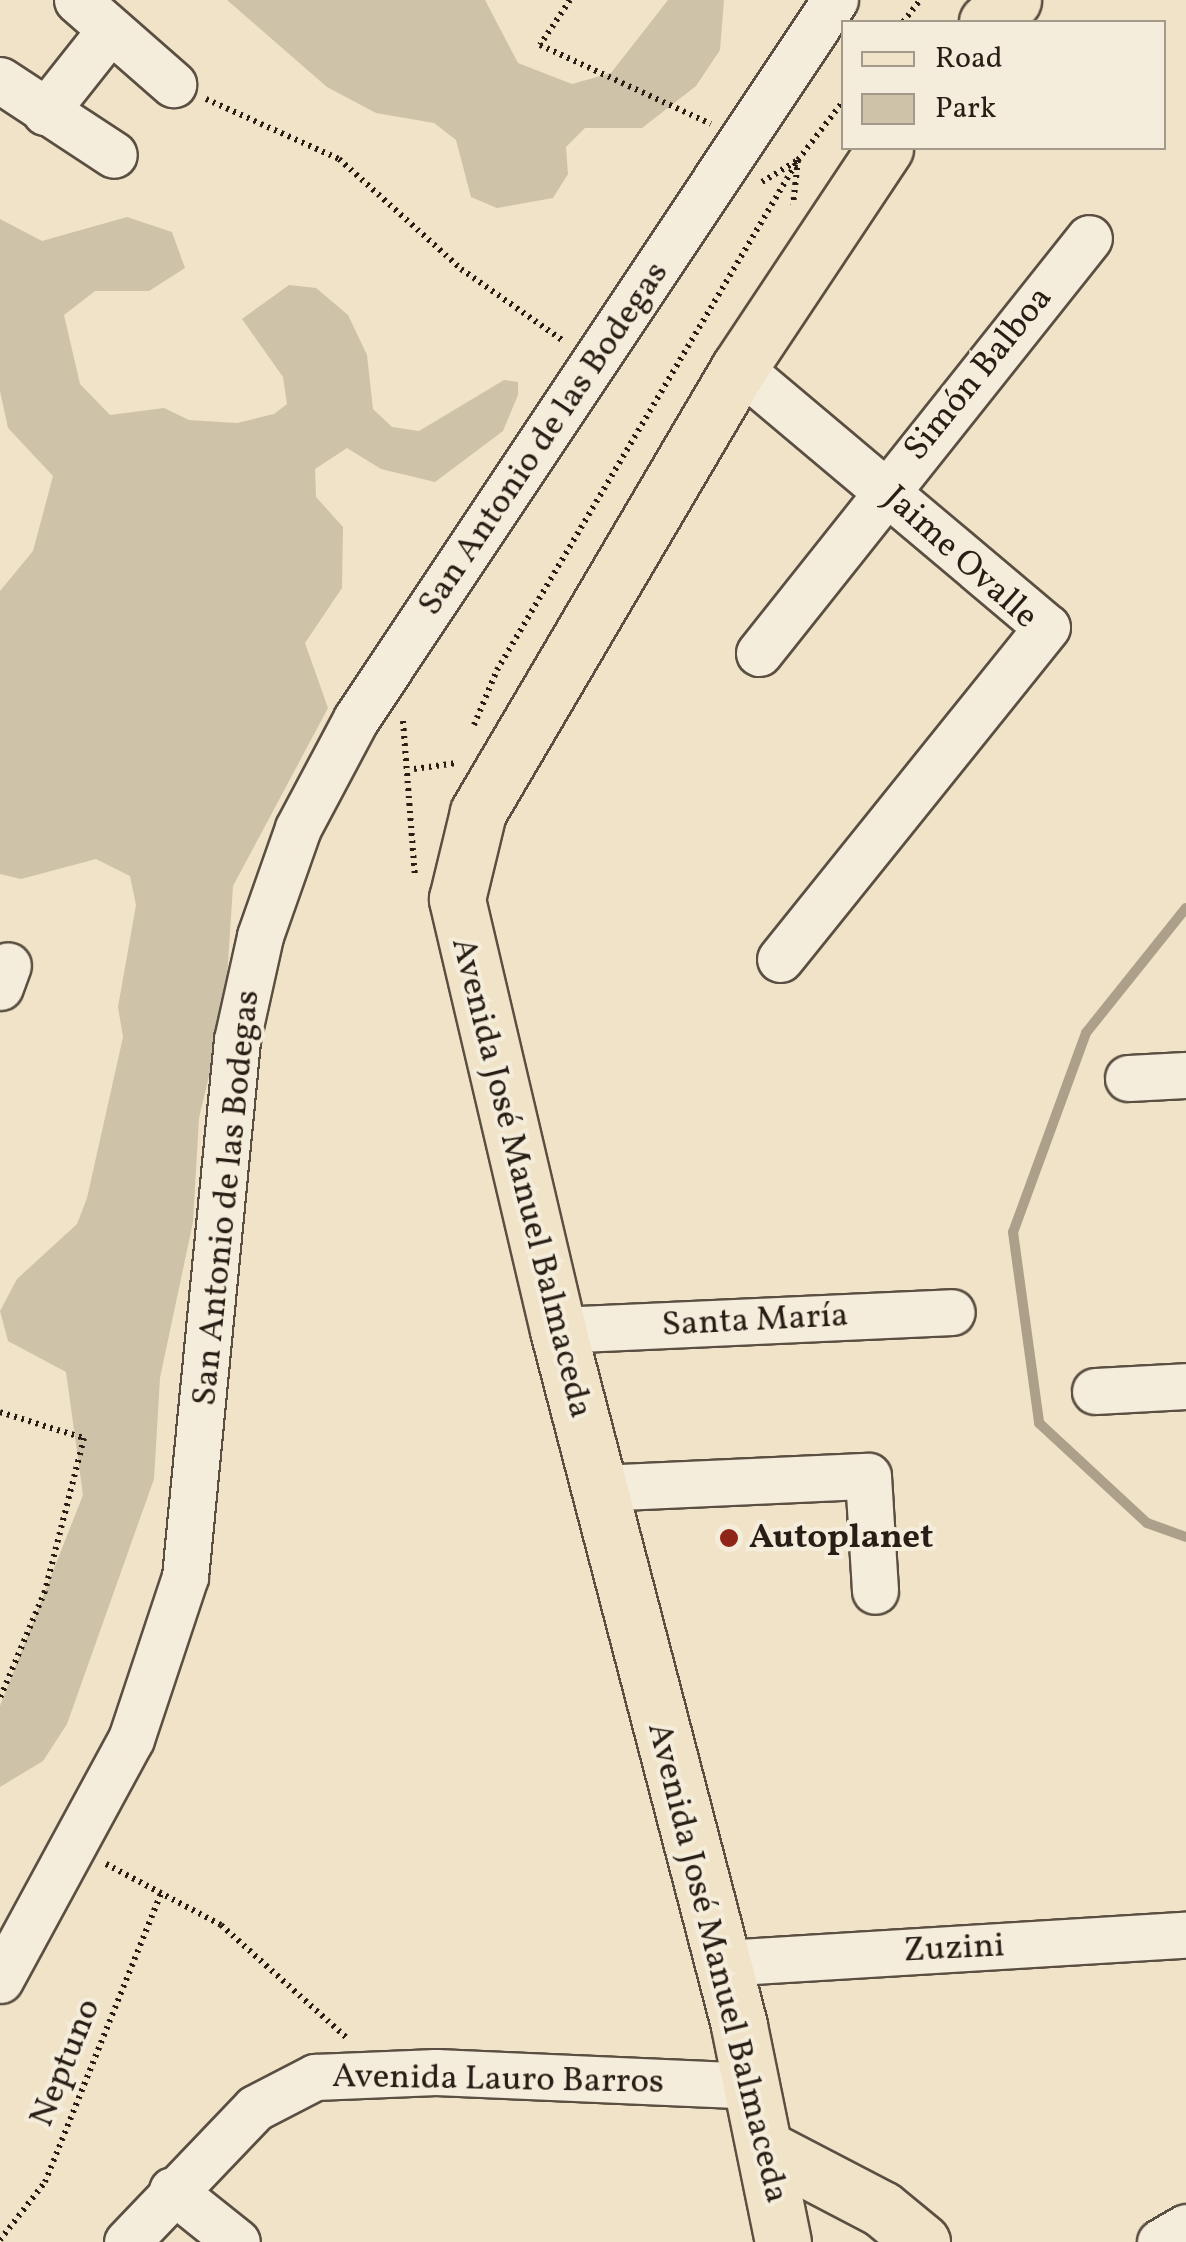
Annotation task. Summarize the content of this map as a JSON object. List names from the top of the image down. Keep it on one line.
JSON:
{"streets":{"main road":["Avenida José Manuel Balmaceda"],"street":["Simón Balboa","San Antonio de las Bodegas","Jaime Ovalle","Santa María","Zuzini","Avenida Lauro Barros"],"path":["Neptuno"]},"crossings":[["Simón Balboa","Jaime Ovalle"],["Jaime Ovalle","Avenida José Manuel Balmaceda"],["Avenida José Manuel Balmaceda","Santa María"],["Avenida José Manuel Balmaceda","Zuzini"],["Avenida José Manuel Balmaceda","Avenida Lauro Barros"]],"places":["Autoplanet"],"legend":["Road","Park"]}
